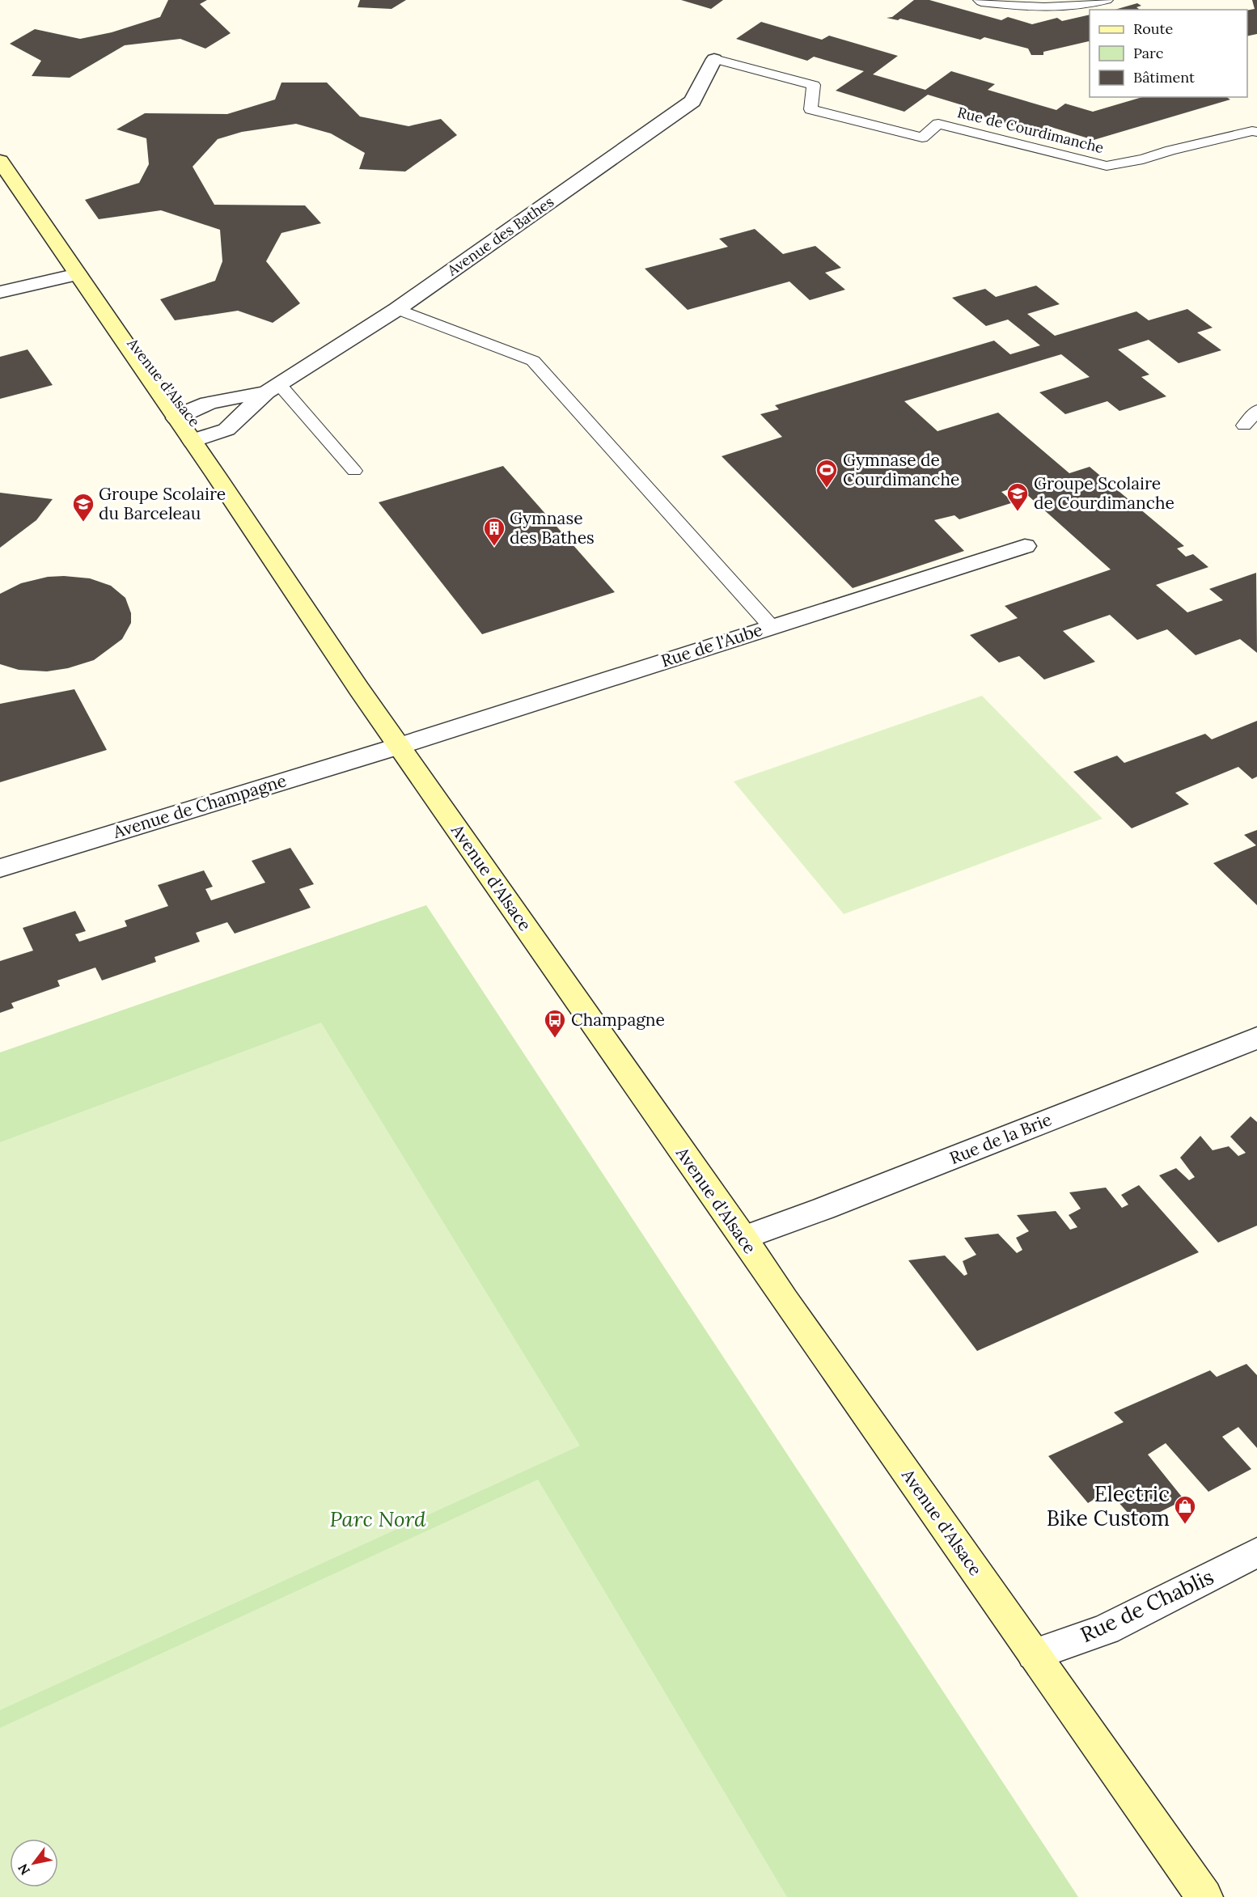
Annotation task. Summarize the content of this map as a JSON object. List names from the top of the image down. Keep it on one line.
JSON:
{"streets":{"street":["Avenue des Bathes","Avenue d'Alsace","Rue de l'Aube","Avenue de Champagne","Rue de la Brie","Rue de Chablis"],"lane":["Rue de Courdimanche"]},"crossings":[["Rue de Courdimanche","Avenue des Bathes"],["Avenue des Bathes","Avenue d'Alsace"],["Avenue d'Alsace","Rue de l'Aube"],["Avenue d'Alsace","Avenue de Champagne"],["Avenue d'Alsace","Rue de la Brie"],["Avenue d'Alsace","Rue de Chablis"],["Rue de l'Aube","Avenue de Champagne"]],"parks":["Parc Nord"],"places":{"sports":["Gymnase de Courdimanche"],"school or university":["Groupe Scolaire de Courdimanche","Groupe Scolaire du Barceleau"],"building":["Gymnase des Bathes"],"bus stop":["Champagne"],"shop":["Electric Bike Custom"]},"legend":["Route","Parc","Bâtiment"],"north":"bottom left"}
